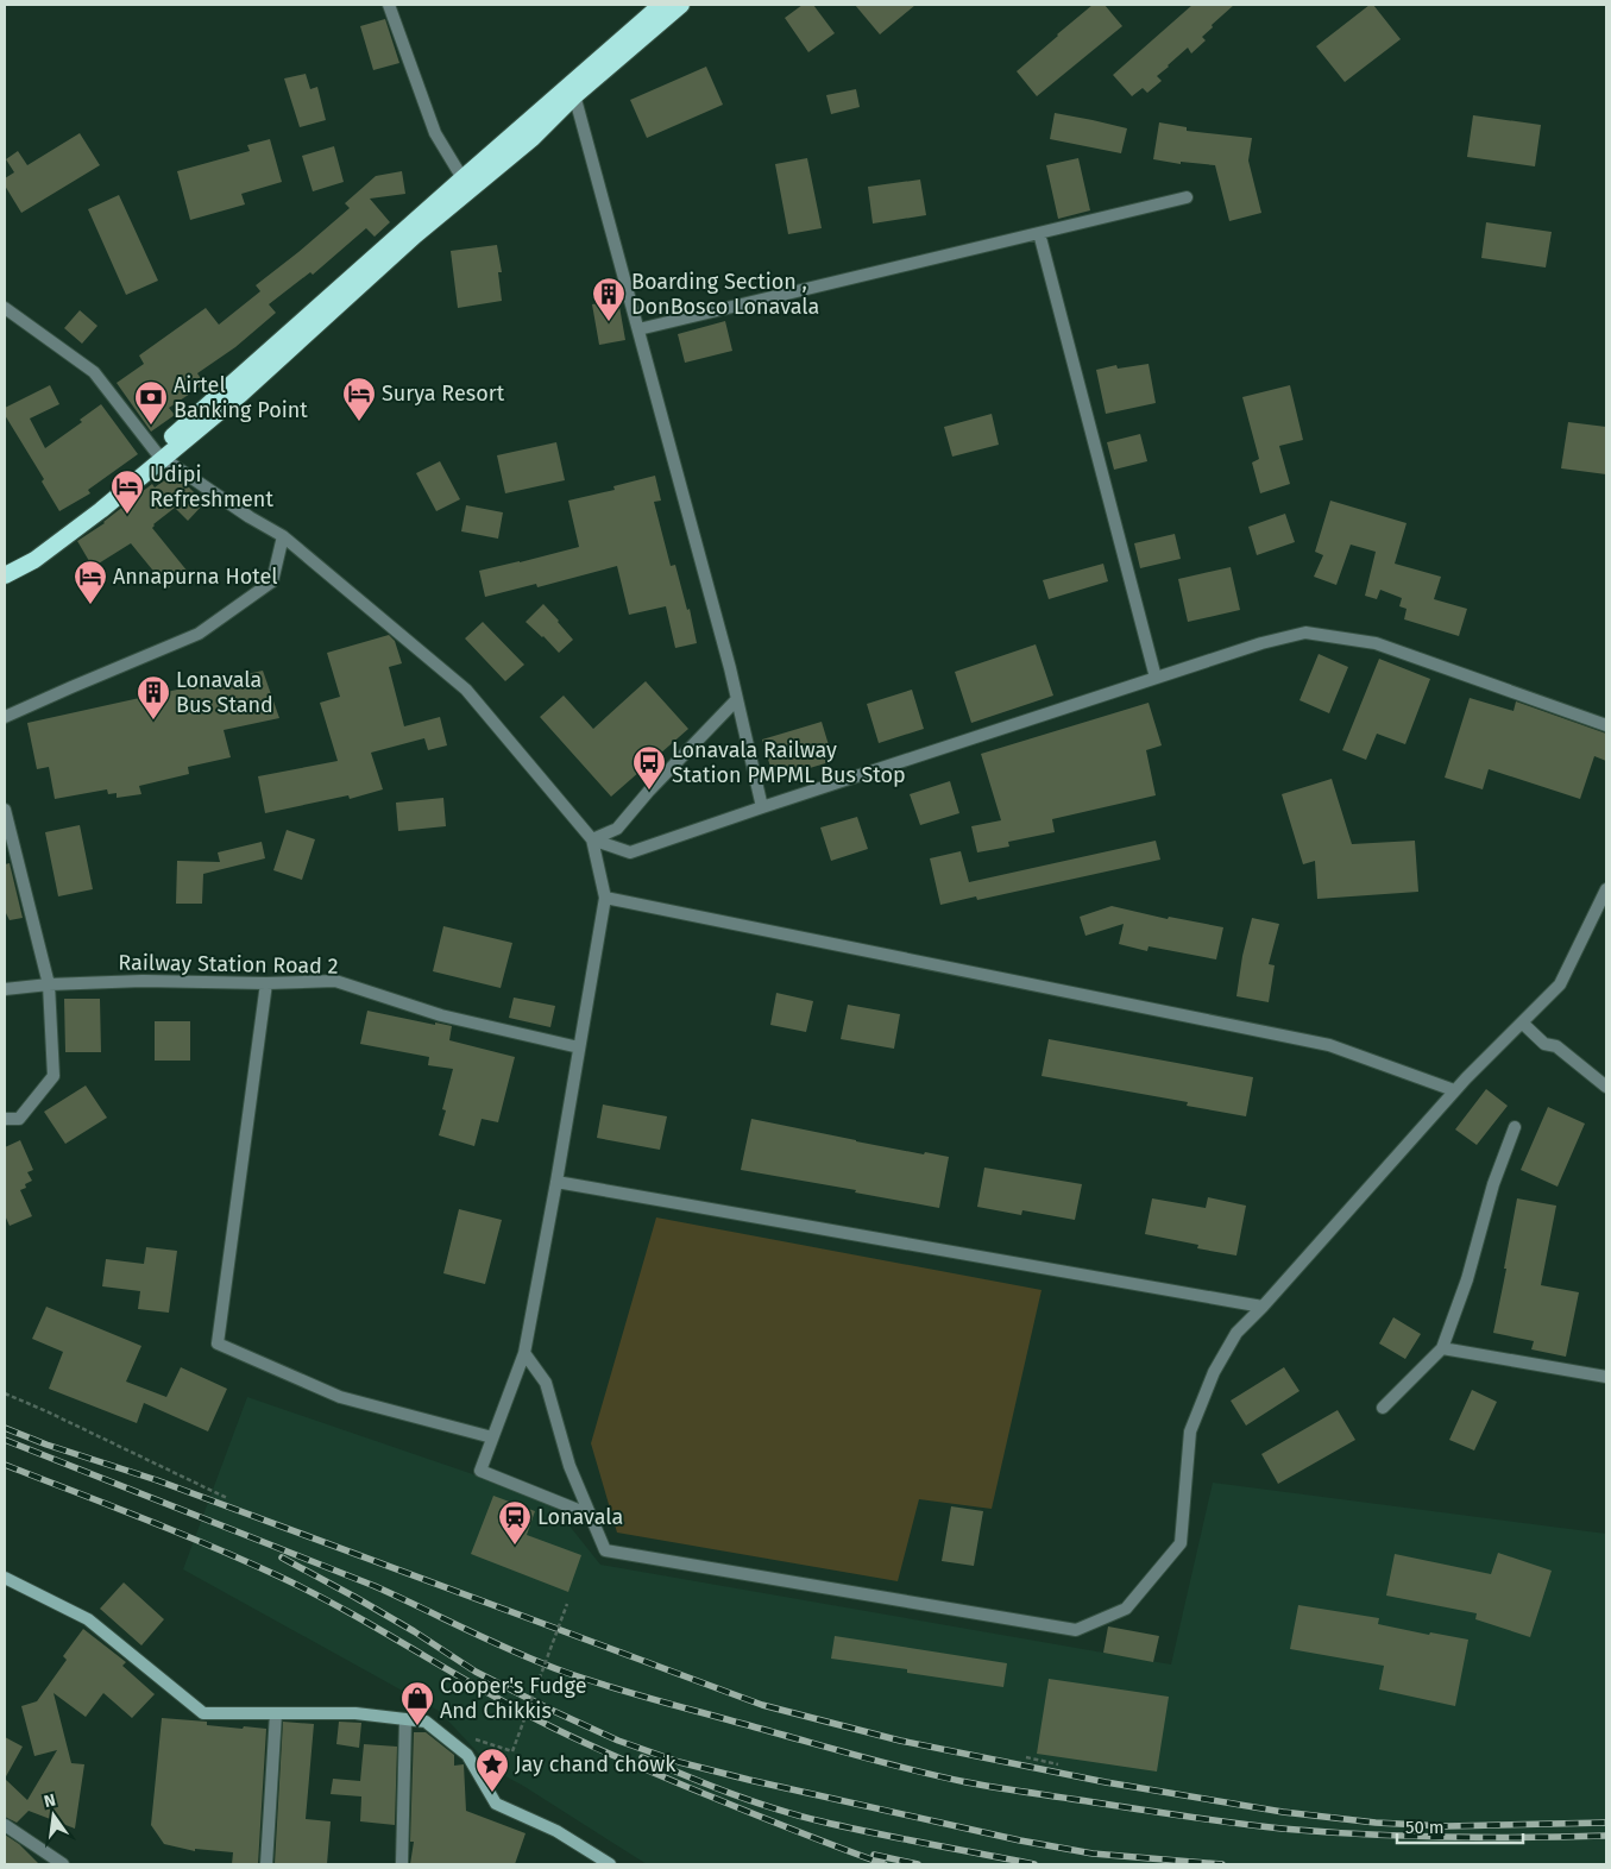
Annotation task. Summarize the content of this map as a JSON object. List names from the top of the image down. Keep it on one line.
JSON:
{"streets":{"street":["Railway Station Road 2"]},"places":{"building":["Boarding Section , DonBosco Lonavala","Lonavala Bus Stand"],"hotel":["Surya Resort","Udipi Refreshment","Annapurna Hotel"],"bank":["Airtel Banking Point"],"bus stop":["Lonavala Railway Station PMPML Bus Stop"],"station":["Lonavala"],"shop":["Cooper's Fudge And Chikkis"],"place":["Jay chand chowk"]},"scale_bar":"50 m","north":"top"}
